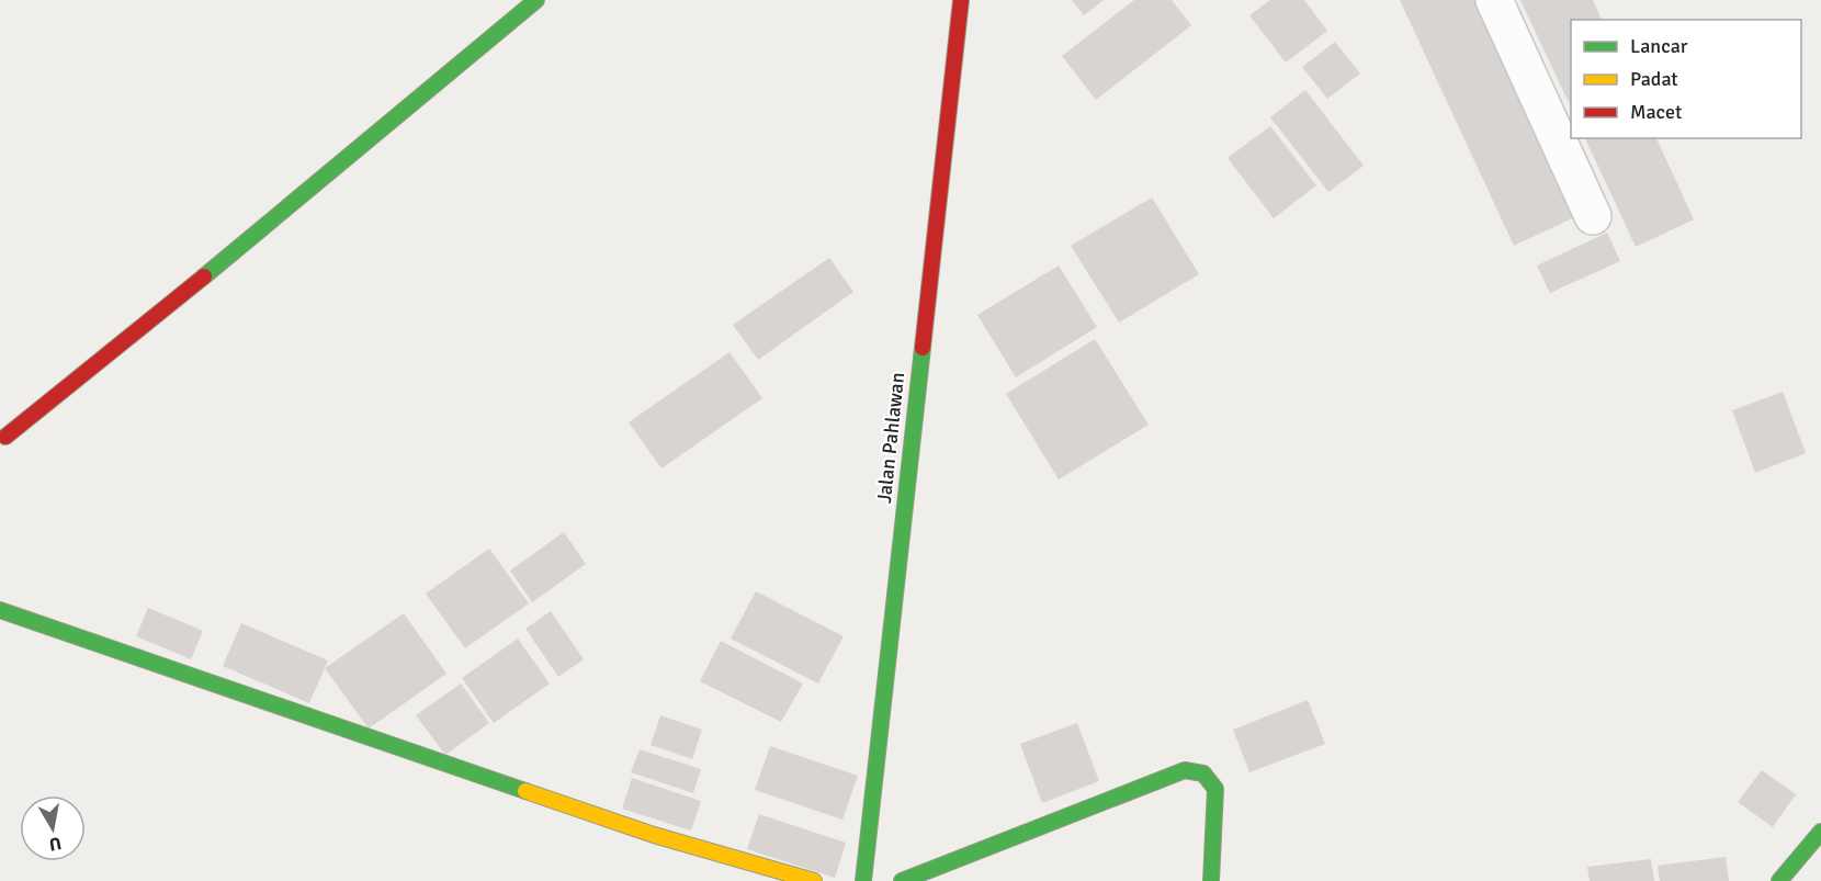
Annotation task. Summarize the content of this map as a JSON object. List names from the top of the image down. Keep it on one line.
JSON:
{"streets":{"street":["Jalan Pahlawan"]},"legend":["Lancar","Padat","Macet"],"north":"bottom"}
